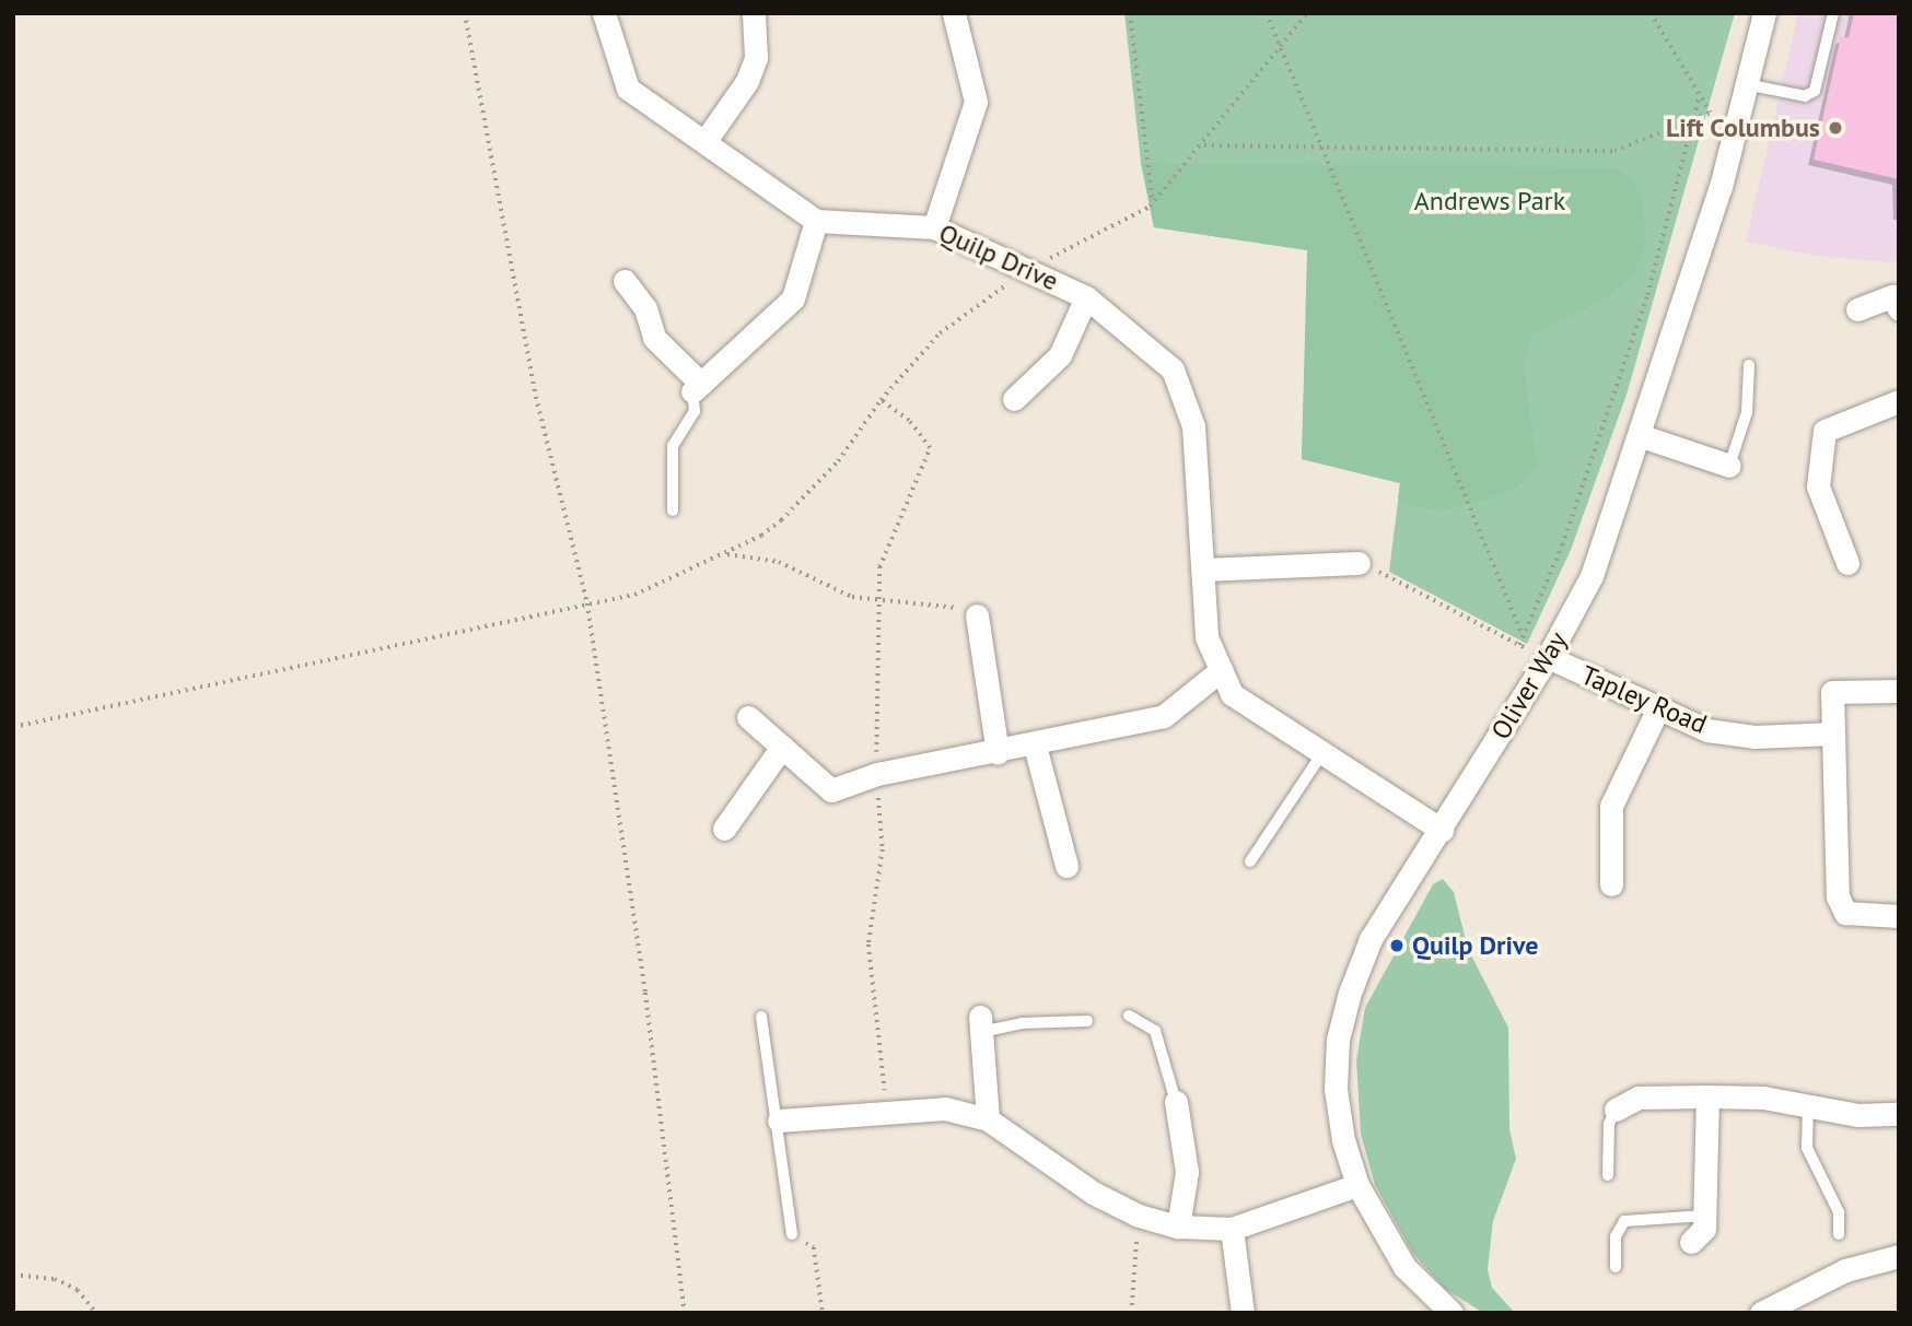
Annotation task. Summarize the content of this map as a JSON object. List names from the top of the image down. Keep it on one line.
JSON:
{"streets":{"street":["Quilp Drive","Oliver Way","Tapley Road"]},"crossings":[["Quilp Drive","Oliver Way"],["Oliver Way","Tapley Road"]],"parks":["Andrews Park"],"places":["Lift Columbus","Quilp Drive"]}
